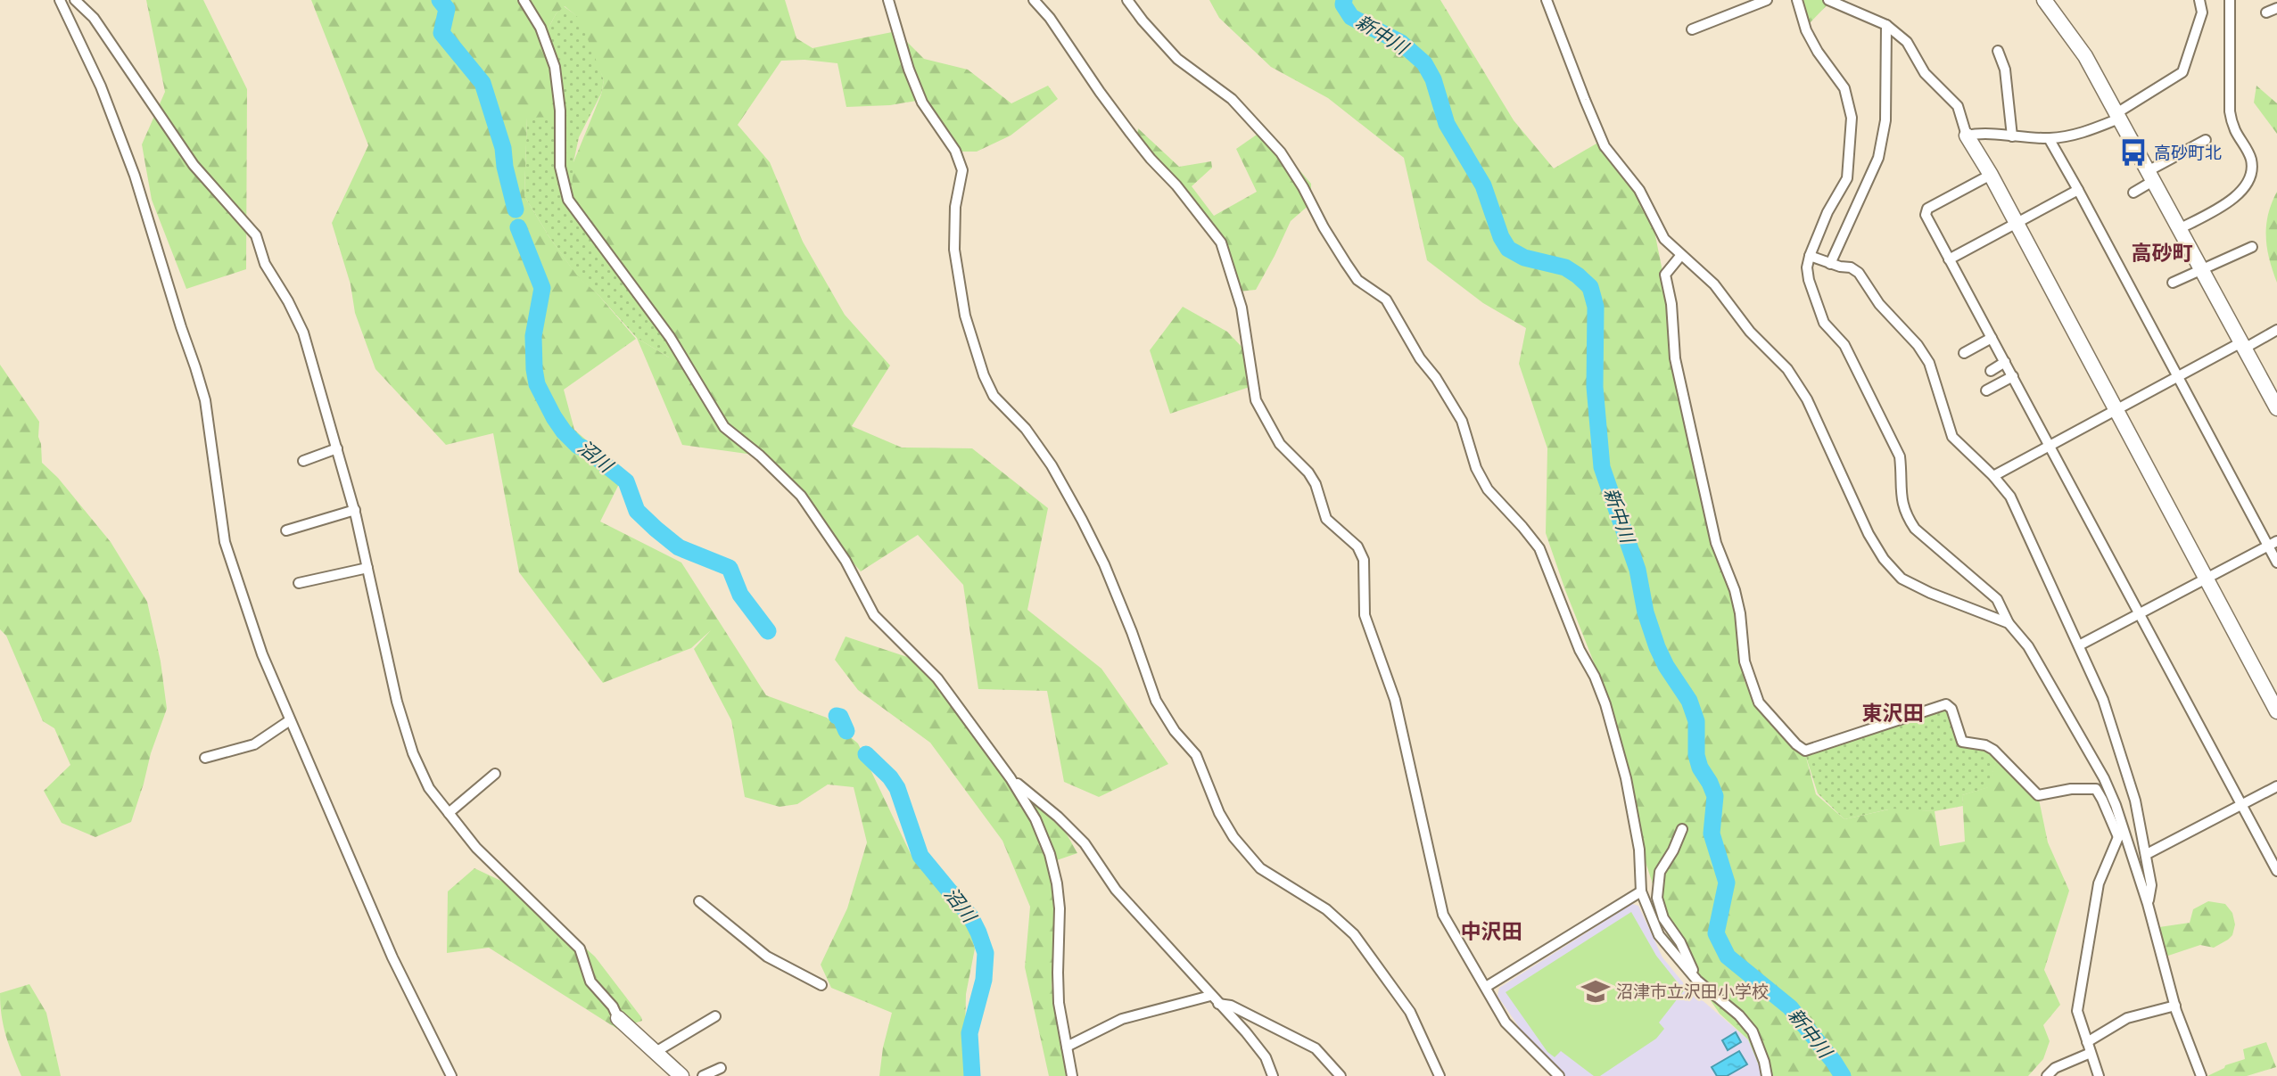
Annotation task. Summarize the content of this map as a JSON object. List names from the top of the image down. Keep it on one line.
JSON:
{"districts":["高砂町","東沢田","中沢田"],"water":["新中川","沼川"],"places":{"bus stop":["高砂町北"],"school or university":["沼津市立沢田小学校"]}}
